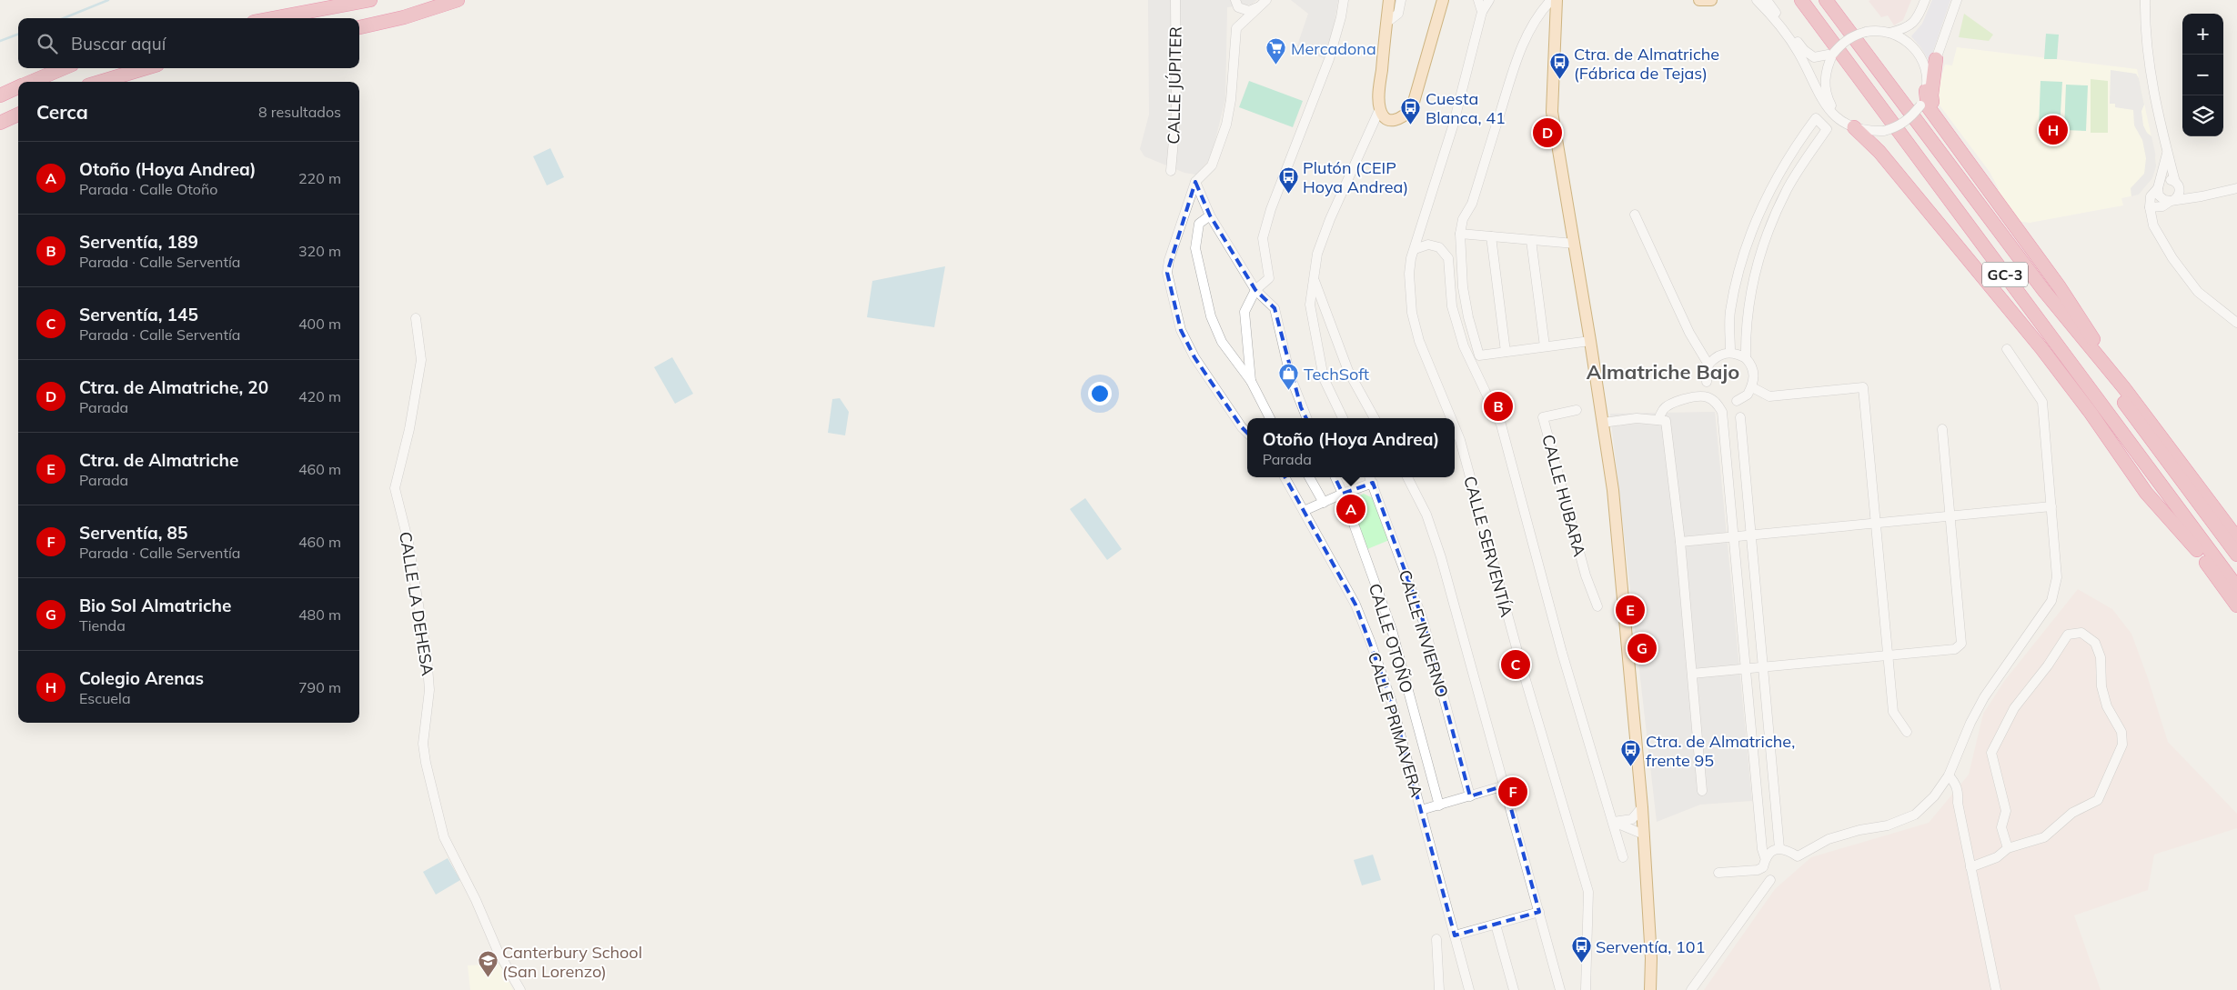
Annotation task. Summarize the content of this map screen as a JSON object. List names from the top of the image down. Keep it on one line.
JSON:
{"streets":{"highway":["GC-3"],"street":["CALLE JÚPITER","CALLE HUBARA","CALLE SERVENTÍA","CALLE LA DEHESA","CALLE INVIERNO","CALLE OTOÑO","CALLE PRIMAVERA"]},"districts":["Almatriche Bajo"],"places":{"supermarket":["Mercadona"],"bus stop":["Ctra. de Almatriche (Fábrica de Tejas)","Cuesta Blanca, 41","Plutón (CEIP Hoya Andrea)","Ctra. de Almatriche, frente 95","Serventía, 101"],"shop":["TechSoft"],"school or university":["Canterbury School (San Lorenzo)"]},"page":{"map_buttons":["+","−"],"search":"Buscar aquí","heading":["Cerca","8 resultados"],"pins":["H","D","B","A","E","G","C","F"],"list":[{"mark":"A","name":"Otoño (Hoya Andrea)","note":"Parada · Calle Otoño","value":"220 m"},{"mark":"B","name":"Serventía, 189","note":"Parada · Calle Serventía","value":"320 m"},{"mark":"C","name":"Serventía, 145","note":"Parada · Calle Serventía","value":"400 m"},{"mark":"D","name":"Ctra. de Almatriche, 20","note":"Parada","value":"420 m"},{"mark":"E","name":"Ctra. de Almatriche","note":"Parada","value":"460 m"},{"mark":"F","name":"Serventía, 85","note":"Parada · Calle Serventía","value":"460 m"},{"mark":"G","name":"Bio Sol Almatriche","note":"Tienda","value":"480 m"},{"mark":"H","name":"Colegio Arenas","note":"Escuela","value":"790 m"}],"popup":["Otoño (Hoya Andrea)","Parada"]}}
